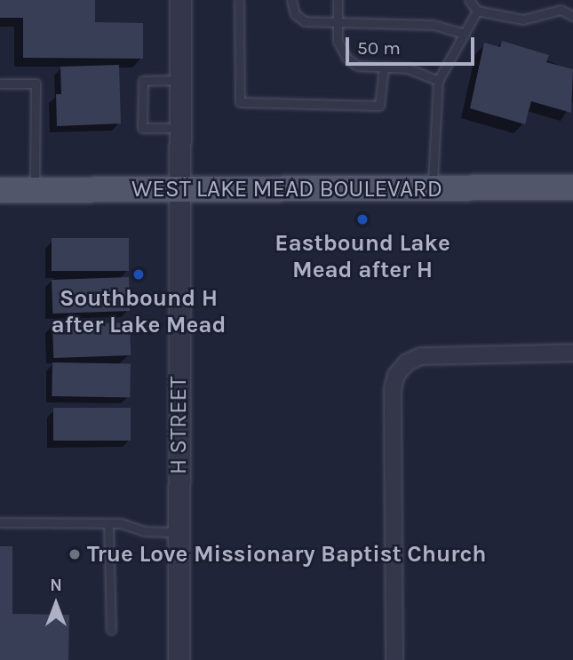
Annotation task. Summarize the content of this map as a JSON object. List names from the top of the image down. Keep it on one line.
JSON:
{"streets":{"main road":["WEST LAKE MEAD BOULEVARD"],"street":["H STREET"]},"crossings":[["WEST LAKE MEAD BOULEVARD","H STREET"]],"places":["Eastbound Lake Mead after H","Southbound H after Lake Mead","True Love Missionary Baptist Church"],"scale_bar":"50 m","north":"top"}
